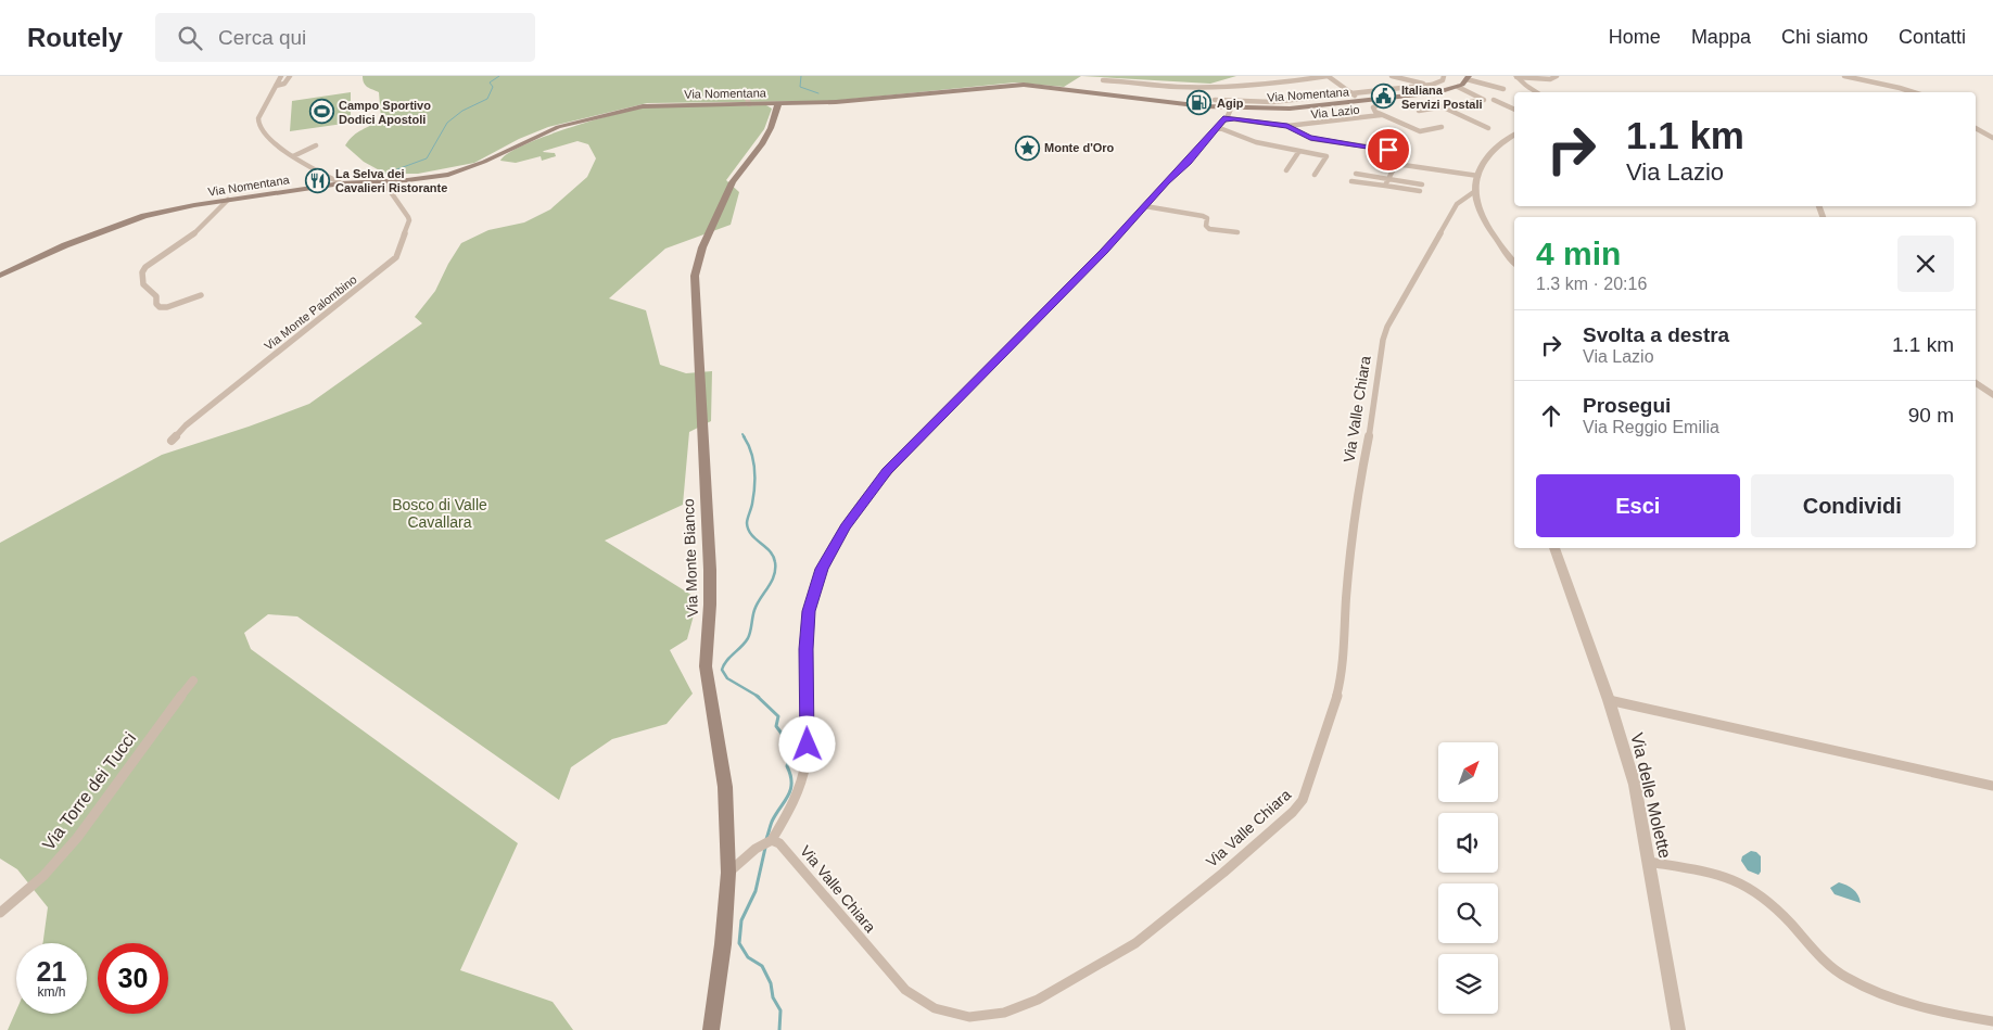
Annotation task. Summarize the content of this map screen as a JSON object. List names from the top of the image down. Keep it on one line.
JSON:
{"streets":{"main road":["Via Nomentana","Via Monte Bianco"],"street":["Via Lazio","Via Monte Palombino","Via Valle Chiara","Via Torre dei Tucci","Via delle Molette"]},"crossings":[["Via Nomentana","Via Lazio"],["Via Nomentana","Via Monte Palombino"],["Via Nomentana","Via Monte Bianco"]],"parks":["Bosco di Valle Cavallara"],"places":{"public building":["Italiana Servizi Postali"],"fuel station":["Agip"],"sports":["Campo Sportivo Dodici Apostoli"],"place":["Monte d'Oro"],"restaurant":["La Selva dei Cavalieri Ristorante"]},"north":"top right","page":{"header":"Routely","search":"Cerca qui","nav":["Home","Mappa","Chi siamo","Contatti"],"turn":["1.1 km","Via Lazio"],"heading":["4 min","1.3 km · 20:16"],"list":[{"name":"Svolta a destra","note":"Via Lazio","value":"1.1 km"},{"name":"Prosegui","note":"Via Reggio Emilia","value":"90 m"}],"buttons":["Esci","Condividi"],"speed":"21 km/h","limit":"30"}}
